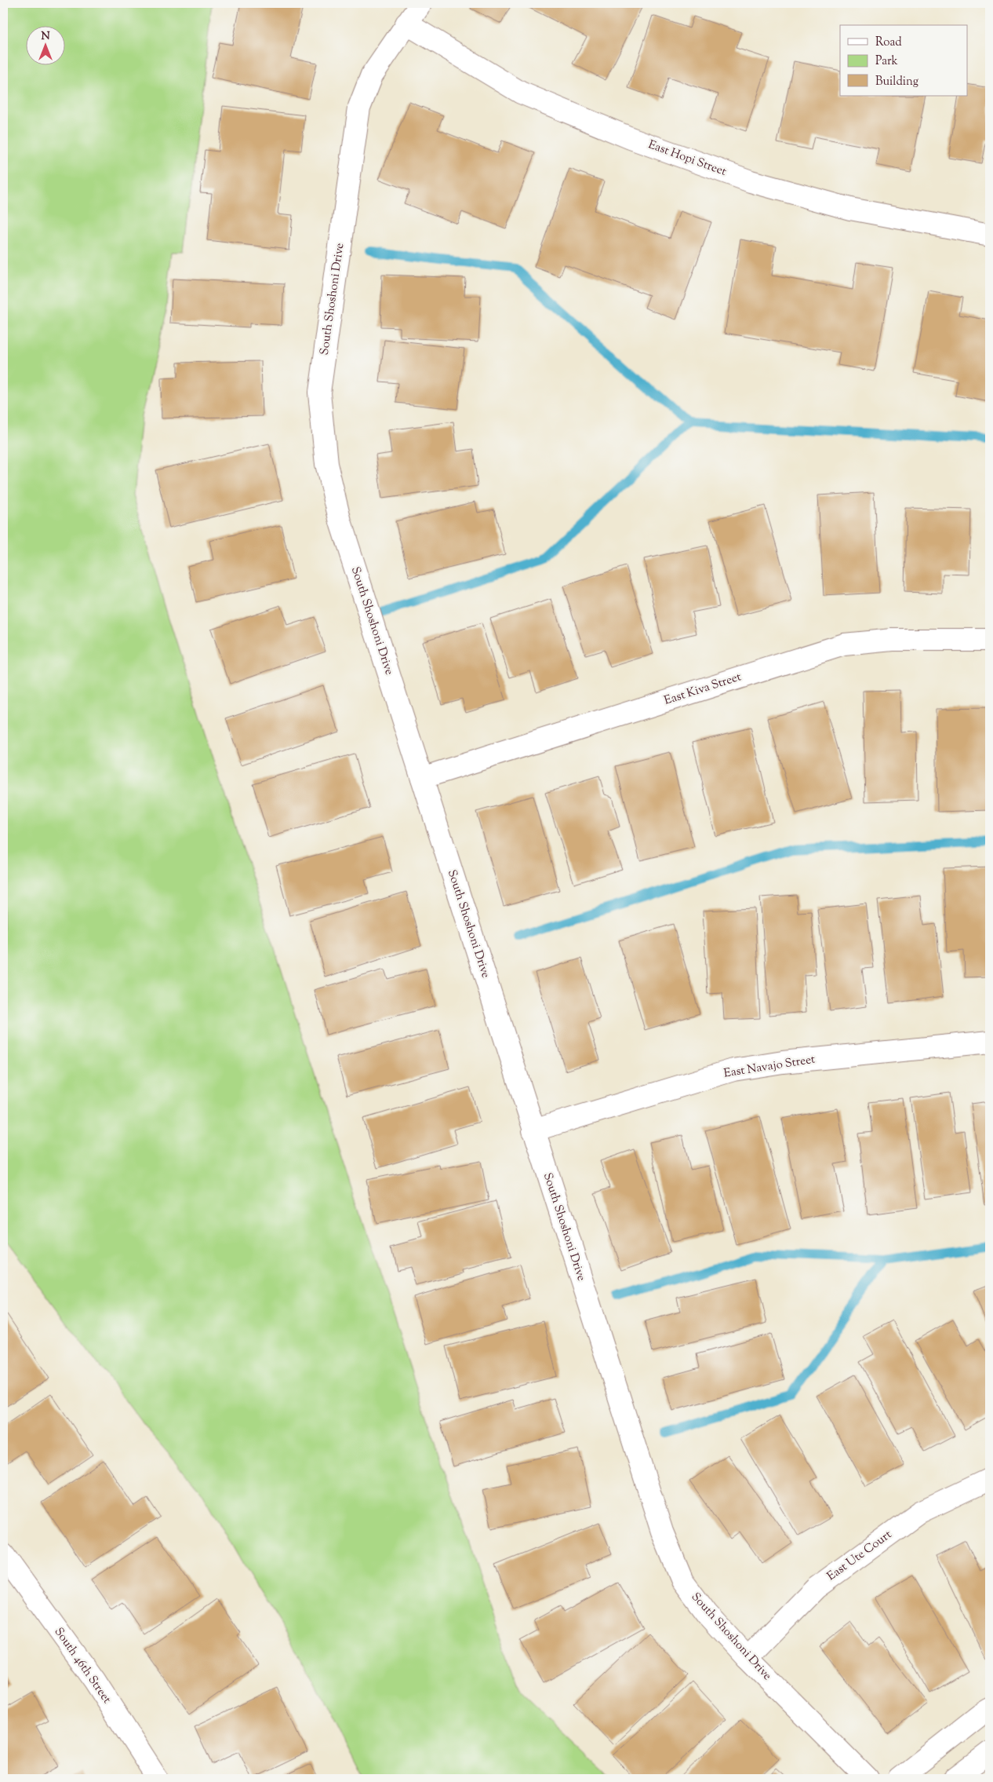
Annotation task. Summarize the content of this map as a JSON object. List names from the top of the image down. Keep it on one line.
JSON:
{"streets":{"street":["East Hopi Street","South Shoshoni Drive","East Kiva Street","East Navajo Street","East Ute Court","South 46th Street"]},"crossings":[["East Hopi Street","South Shoshoni Drive"],["South Shoshoni Drive","East Kiva Street"],["South Shoshoni Drive","East Navajo Street"],["South Shoshoni Drive","East Ute Court"]],"legend":["Road","Park","Building"],"north":"top"}
